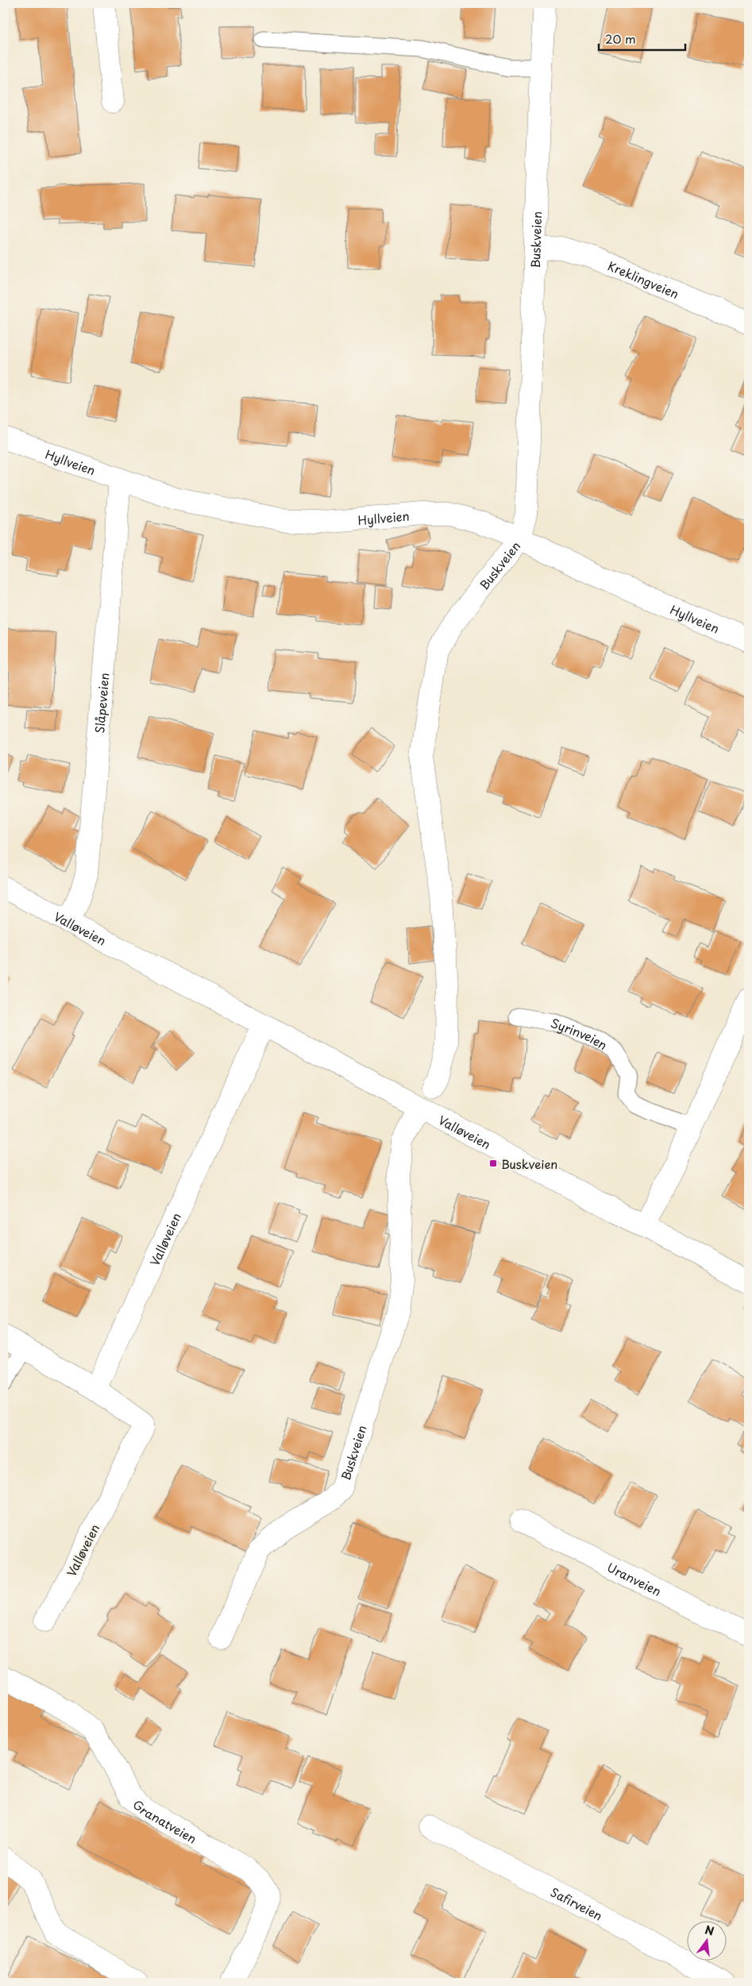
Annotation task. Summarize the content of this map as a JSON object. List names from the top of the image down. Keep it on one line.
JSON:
{"streets":{"street":["Buskveien","Kreklingveien","Hyllveien","Slåpeveien","Valløveien","Uranveien","Granatveien","Safirveien"],"lane":["Syrinveien"]},"crossings":[["Buskveien","Kreklingveien"],["Buskveien","Hyllveien"],["Buskveien","Valløveien"],["Hyllveien","Slåpeveien"],["Slåpeveien","Valløveien"]],"places":{"transit":["Buskveien"]},"scale_bar":"20 m","north":"top"}
